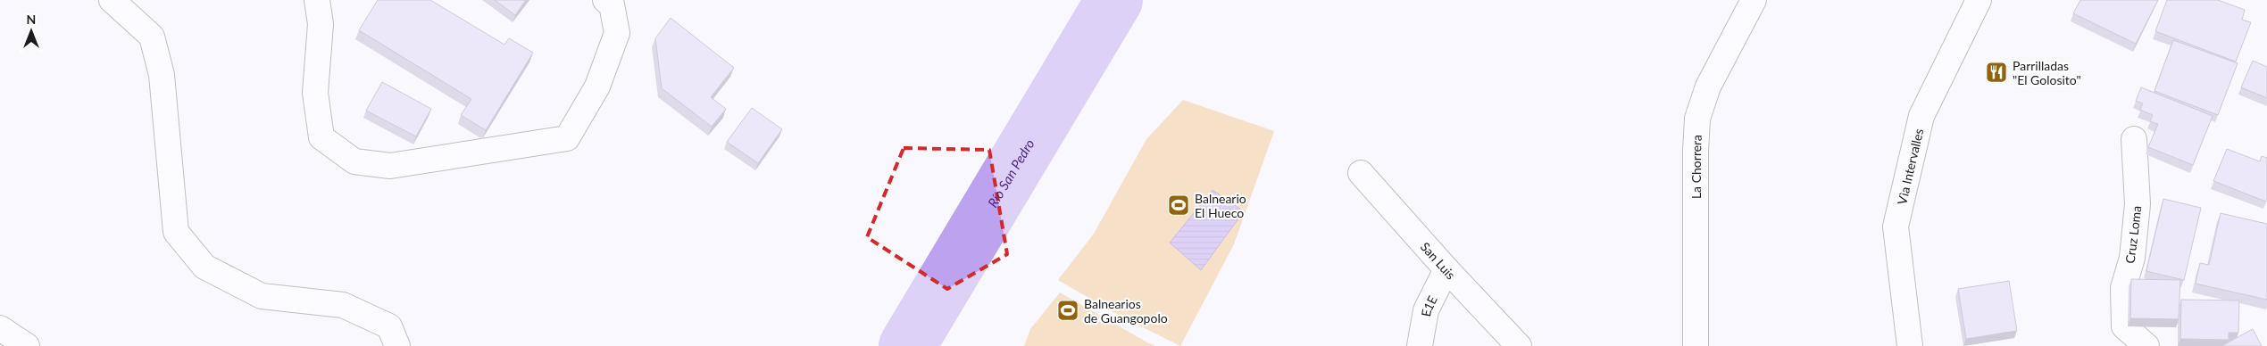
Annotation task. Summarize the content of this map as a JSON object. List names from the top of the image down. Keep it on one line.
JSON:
{"streets":{"street":["La Chorrera","Vìa Intervalles","Cruz Loma","San Luis","E1E"]},"crossings":[["San Luis","E1E"]],"water":["Río San Pedro"],"places":{"restaurant":["Parrilladas \"El Golosito\""],"sports":["Balneario El Hueco","Balnearios de Guangopolo"]},"north":"top"}
